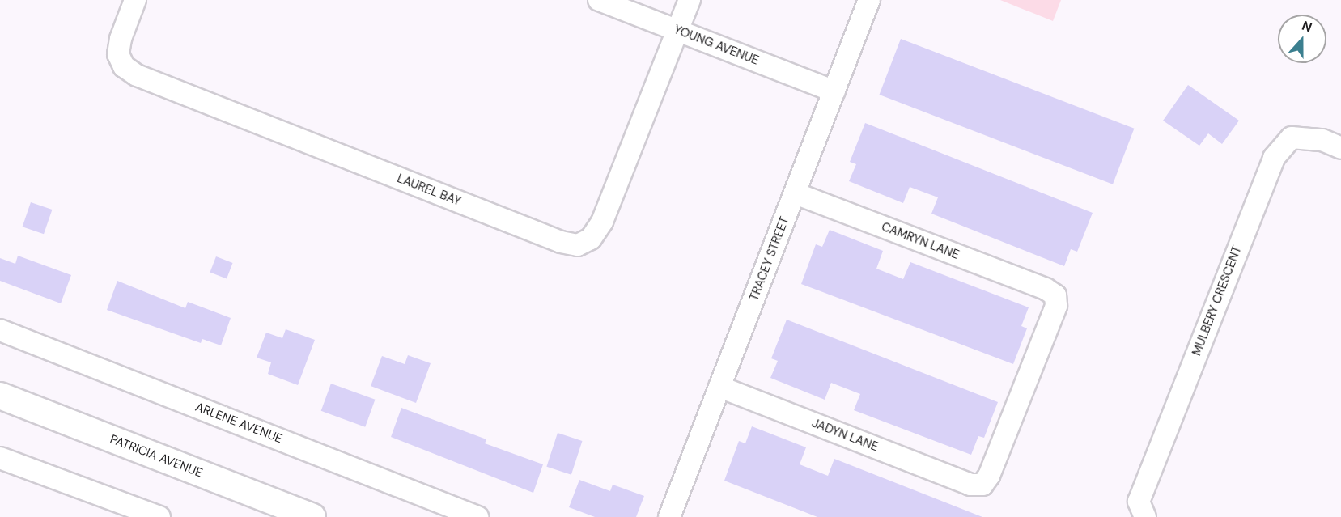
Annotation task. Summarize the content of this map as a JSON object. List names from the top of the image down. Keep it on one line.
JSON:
{"streets":{"street":["YOUNG AVENUE","LAUREL BAY","CAMRYN LANE","TRACEY STREET","MULBERY CRESCENT","ARLENE AVENUE","JADYN LANE","PATRICIA AVENUE"]},"crossings":[["YOUNG AVENUE","LAUREL BAY"],["YOUNG AVENUE","TRACEY STREET"],["CAMRYN LANE","TRACEY STREET"],["CAMRYN LANE","JADYN LANE"],["TRACEY STREET","JADYN LANE"]],"north":"top"}
